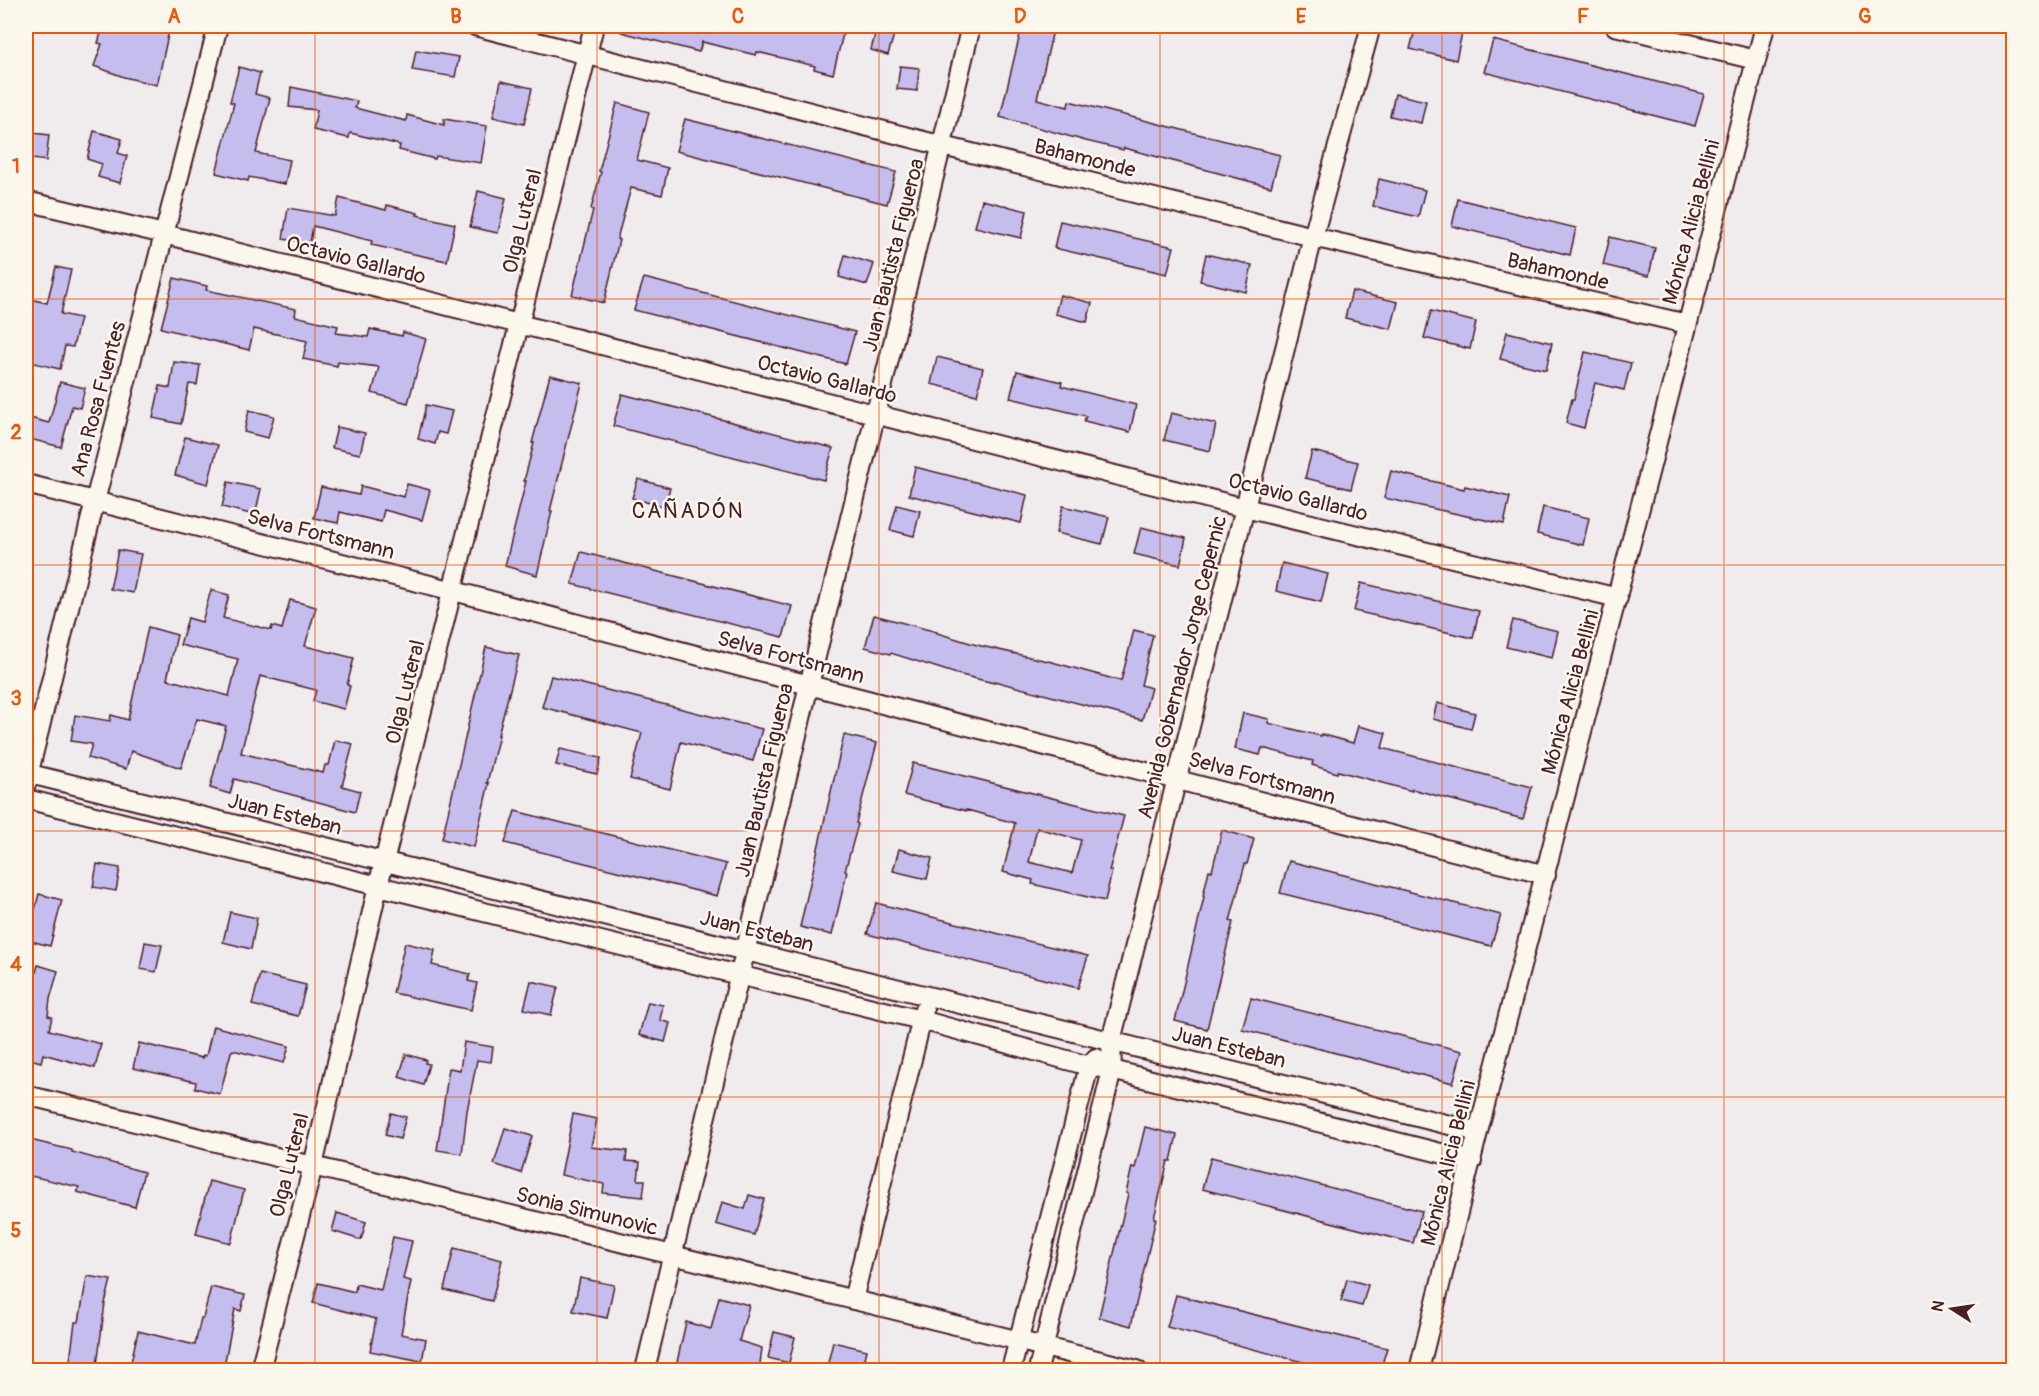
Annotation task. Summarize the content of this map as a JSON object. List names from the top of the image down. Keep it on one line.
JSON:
{"streets":{"street":["Bahamonde","Olga Luteral","Mónica Alicia Bellini","Juan Bautista Figueroa","Octavio Gallardo","Ana Rosa Fuentes","Selva Fortsmann","Avenida Gobernador Jorge Cepernic","Juan Esteban","Sonia Simunovic"]},"crossings":[["Bahamonde","Olga Luteral"],["Bahamonde","Mónica Alicia Bellini"],["Bahamonde","Juan Bautista Figueroa"],["Bahamonde","Avenida Gobernador Jorge Cepernic"],["Olga Luteral","Octavio Gallardo"],["Olga Luteral","Selva Fortsmann"],["Olga Luteral","Juan Esteban"],["Olga Luteral","Sonia Simunovic"],["Mónica Alicia Bellini","Octavio Gallardo"],["Mónica Alicia Bellini","Selva Fortsmann"],["Mónica Alicia Bellini","Juan Esteban"],["Juan Bautista Figueroa","Octavio Gallardo"],["Juan Bautista Figueroa","Selva Fortsmann"],["Juan Bautista Figueroa","Juan Esteban"],["Juan Bautista Figueroa","Sonia Simunovic"],["Octavio Gallardo","Ana Rosa Fuentes"],["Octavio Gallardo","Avenida Gobernador Jorge Cepernic"],["Ana Rosa Fuentes","Selva Fortsmann"],["Ana Rosa Fuentes","Juan Esteban"],["Selva Fortsmann","Avenida Gobernador Jorge Cepernic"],["Avenida Gobernador Jorge Cepernic","Juan Esteban"],["Avenida Gobernador Jorge Cepernic","Sonia Simunovic"]],"districts":["CAÑADÓN"],"north":"left","grid":{"columns":["A","B","C","D","E","F","G"],"rows":["1","2","3","4","5"]}}
